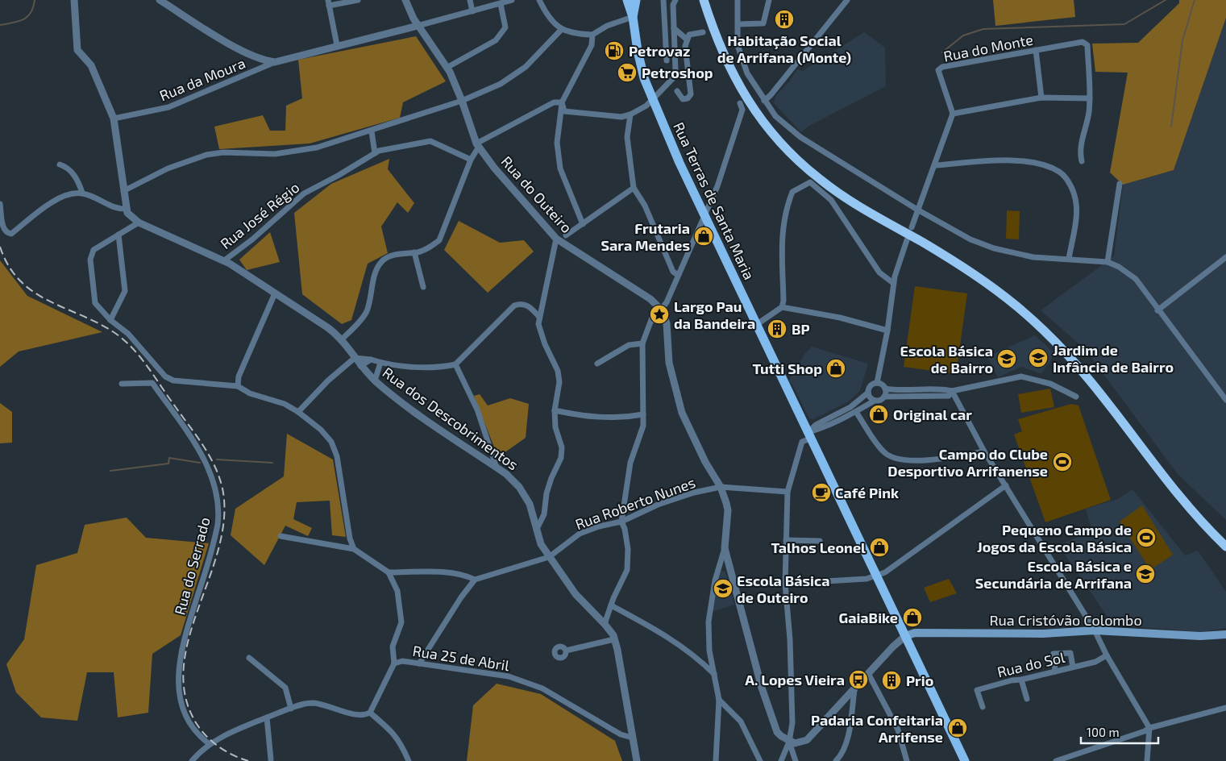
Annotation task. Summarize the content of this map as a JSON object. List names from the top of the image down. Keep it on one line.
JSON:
{"streets":{"main road":["Rua Terras de Santa Maria","Rua Cristóvão Colombo"],"street":["Rua do Monte","Rua da Moura","Rua do Outeiro","Rua José Régio","Rua dos Descobrimentos","Rua Roberto Nunes","Rua do Serrado","Rua 25 de Abril","Rua do Sol"]},"crossings":[["Rua Terras de Santa Maria","Rua Cristóvão Colombo"],["Rua José Régio","Rua dos Descobrimentos"],["Rua dos Descobrimentos","Rua Roberto Nunes"]],"places":{"building":["Habitação Social de Arrifana (Monte)","BP","Prio"],"fuel station":["Petrovaz"],"supermarket":["Petroshop"],"shop":["Frutaria Sara Mendes","Tutti Shop","Original car","Talhos Leonel","GaiaBike","Padaria Confeitaria Arrifense"],"place":["Largo Pau da Bandeira"],"school or university":["Jardim de Infância de Bairro","Escola Básica de Bairro","Escola Básica e Secundária de Arrifana","Escola Básica de Outeiro"],"sports":["Campo do Clube Desportivo Arrifanense","Pequeno Campo de Jogos da Escola Básica"],"cafe":["Café Pink"],"bus stop":["A. Lopes Vieira"]},"scale_bar":"100 m"}
